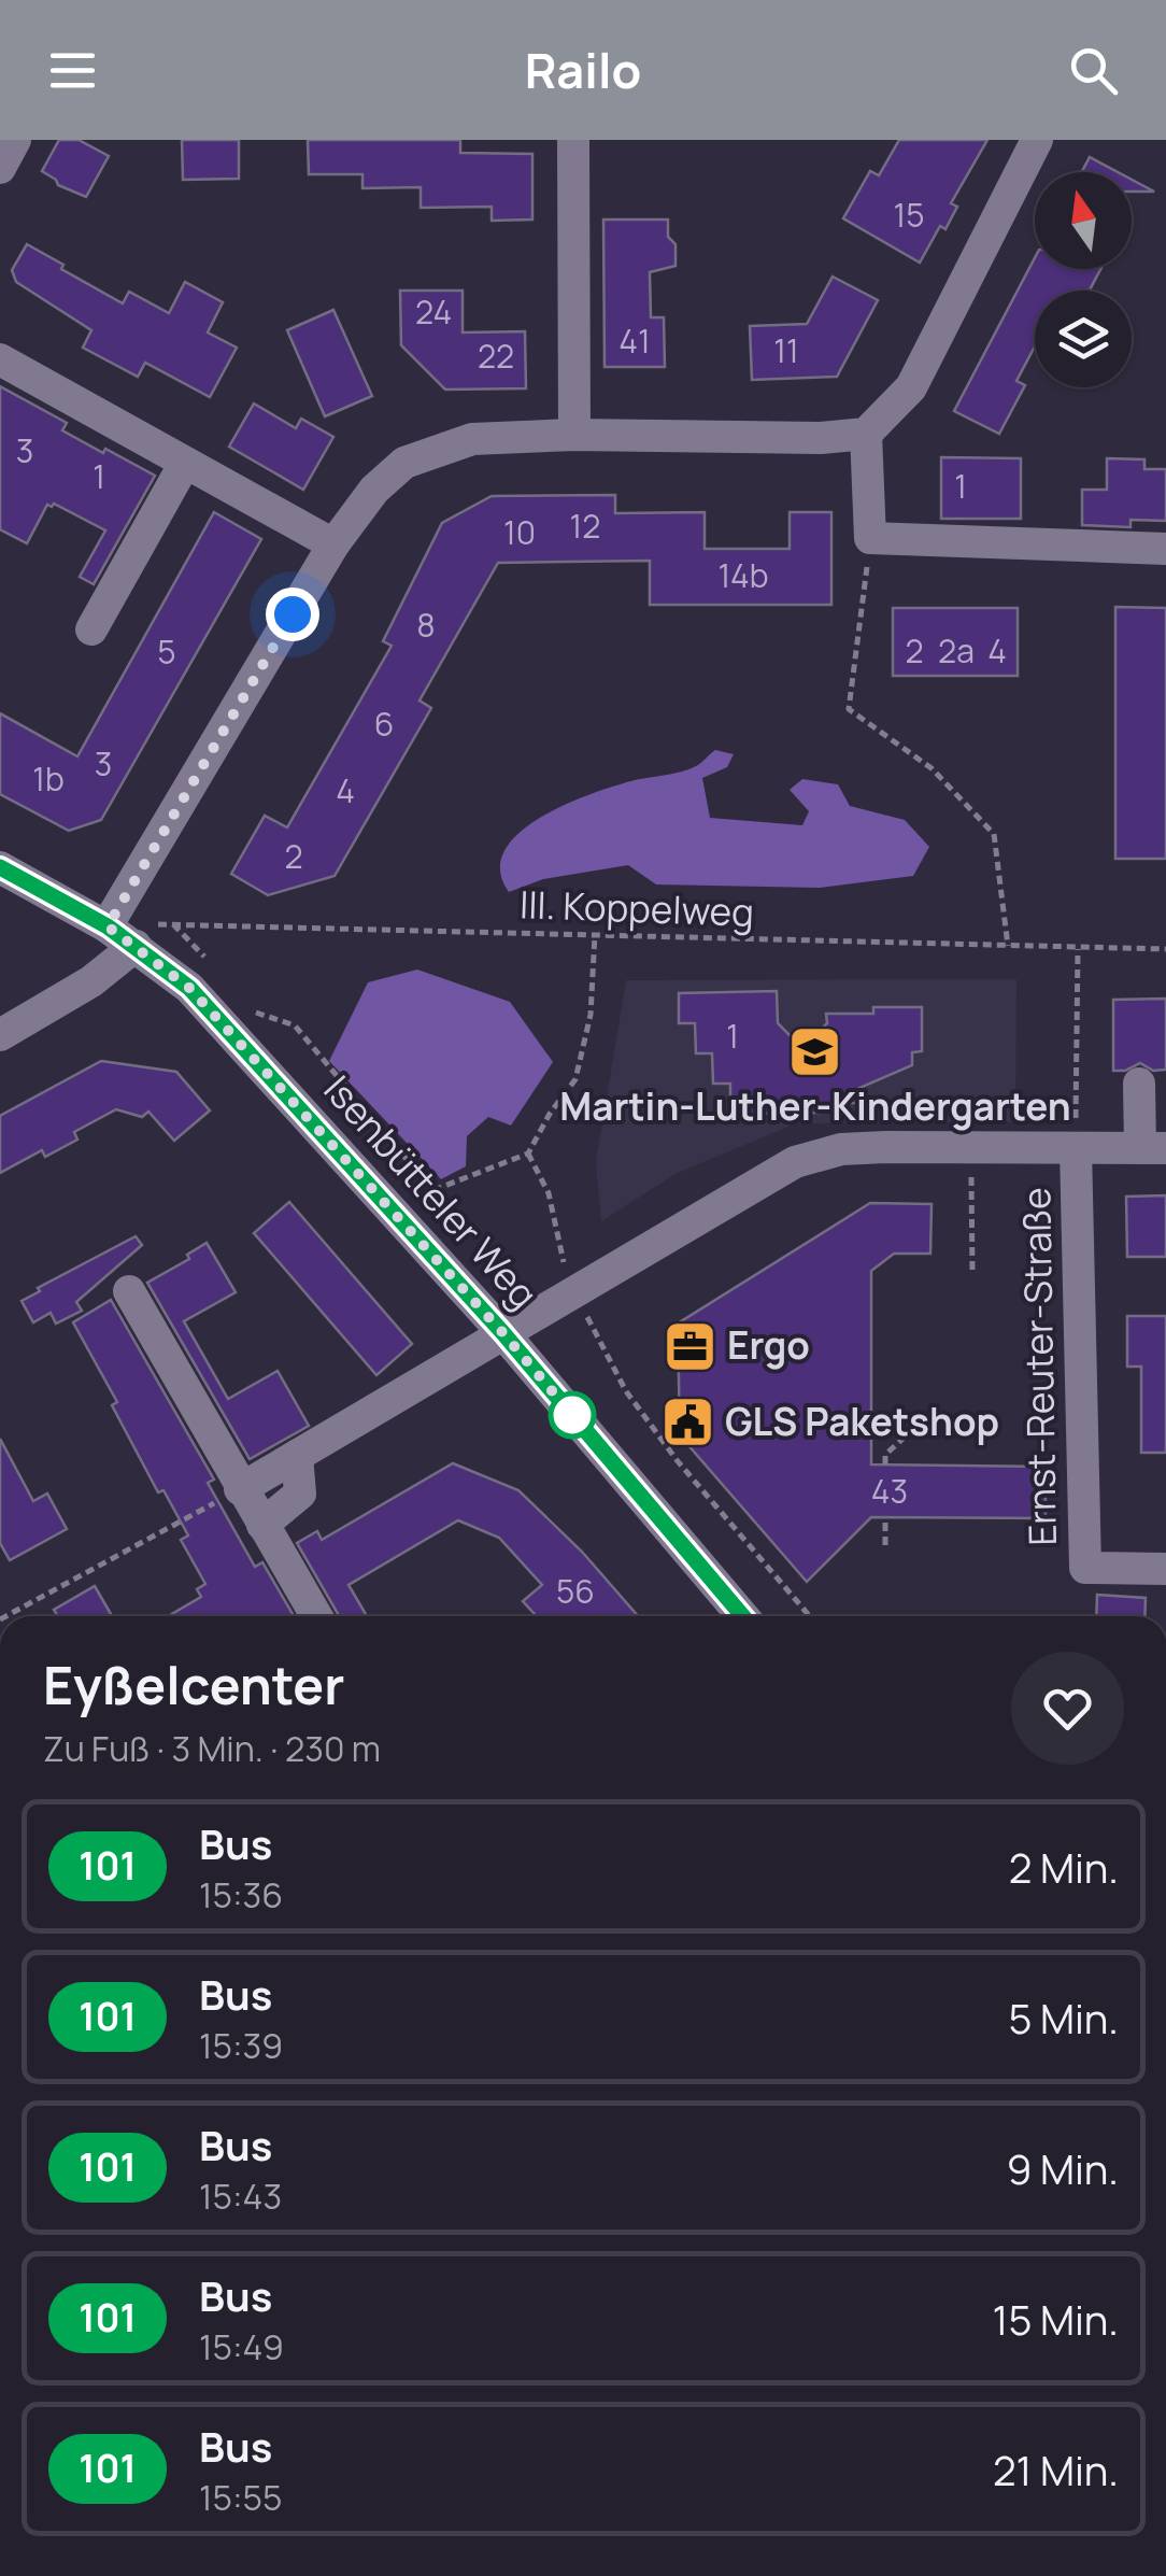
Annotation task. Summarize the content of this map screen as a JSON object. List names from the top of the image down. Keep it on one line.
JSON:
{"streets":{"street":["Isenbütteler Weg","Ernst-Reuter-Straße"],"path":["III. Koppelweg"]},"crossings":[["III. Koppelweg","Isenbütteler Weg"]],"places":{"school or university":["Martin-Luther-Kindergarten"],"office":["Ergo"],"public building":["GLS Paketshop"]},"lines":["bus line 101"],"house_numbers":["15","24","41","11","22","3","1","1","12","10","14b","8","2","2a","4","5","6","3","1b","4","2","1","43","56"],"north":"top","page":{"header":"Railo","heading":["Eyßelcenter","Zu Fuß · 3 Min. · 230 m"],"list":[{"mark":"101","name":"Bus","note":"15:36","value":"2 Min."},{"mark":"101","name":"Bus","note":"15:39","value":"5 Min."},{"mark":"101","name":"Bus","note":"15:43","value":"9 Min."},{"mark":"101","name":"Bus","note":"15:49","value":"15 Min."},{"mark":"101","name":"Bus","note":"15:55","value":"21 Min."}]}}
